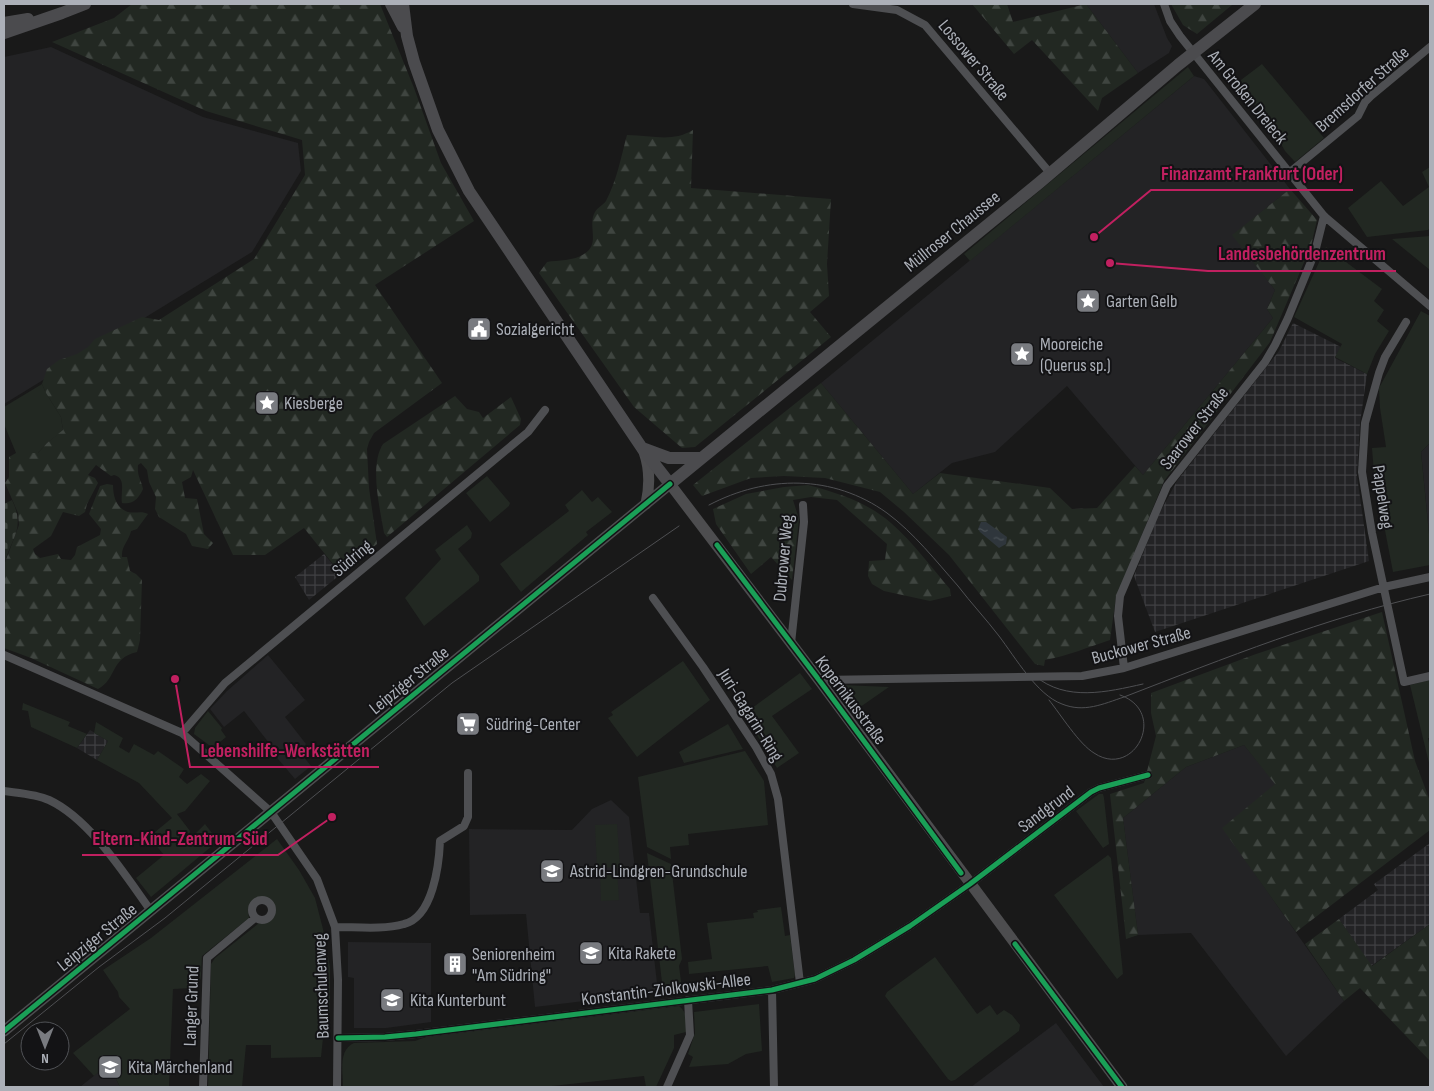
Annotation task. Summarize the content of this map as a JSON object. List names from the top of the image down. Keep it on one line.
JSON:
{"streets":{"main road":["Müllroser Chaussee"],"street":["Lossower Straße","Bremsdorfer Straße","Am Großen Dreieck","Saarower Straße","Pappelweg","Südring","Dubrower Weg","Buckower Straße","Leipziger Straße","Kopernikusstraße","Juri-Gagarin-Ring","Sandgrund","Baumschulenweg","Konstantin-Ziolkowski-Allee","Langer Grund"]},"crossings":[["Lossower Straße","Müllroser Chaussee"],["Bremsdorfer Straße","Am Großen Dreieck"],["Am Großen Dreieck","Müllroser Chaussee"],["Am Großen Dreieck","Saarower Straße"],["Müllroser Chaussee","Leipziger Straße"],["Müllroser Chaussee","Kopernikusstraße"],["Saarower Straße","Buckower Straße"],["Pappelweg","Buckower Straße"],["Dubrower Weg","Kopernikusstraße"],["Buckower Straße","Kopernikusstraße"],["Leipziger Straße","Kopernikusstraße"],["Leipziger Straße","Baumschulenweg"],["Kopernikusstraße","Sandgrund"],["Kopernikusstraße","Konstantin-Ziolkowski-Allee"],["Juri-Gagarin-Ring","Konstantin-Ziolkowski-Allee"],["Sandgrund","Konstantin-Ziolkowski-Allee"],["Baumschulenweg","Konstantin-Ziolkowski-Allee"]],"places":{"other":["Finanzamt Frankfurt (Oder)","Landesbehördenzentrum","Lebenshilfe-Werkstätten","Eltern-Kind-Zentrum-Süd"],"place":["Garten Gelb","Mooreiche (Querus sp.)","Kiesberge"],"public building":["Sozialgericht"],"supermarket":["Südring-Center"],"school or university":["Astrid-Lindgren-Grundschule","Kita Rakete","Kita Kunterbunt","Kita Märchenland"],"building":["Seniorenheim \"Am Südring\""]},"north":"bottom"}
